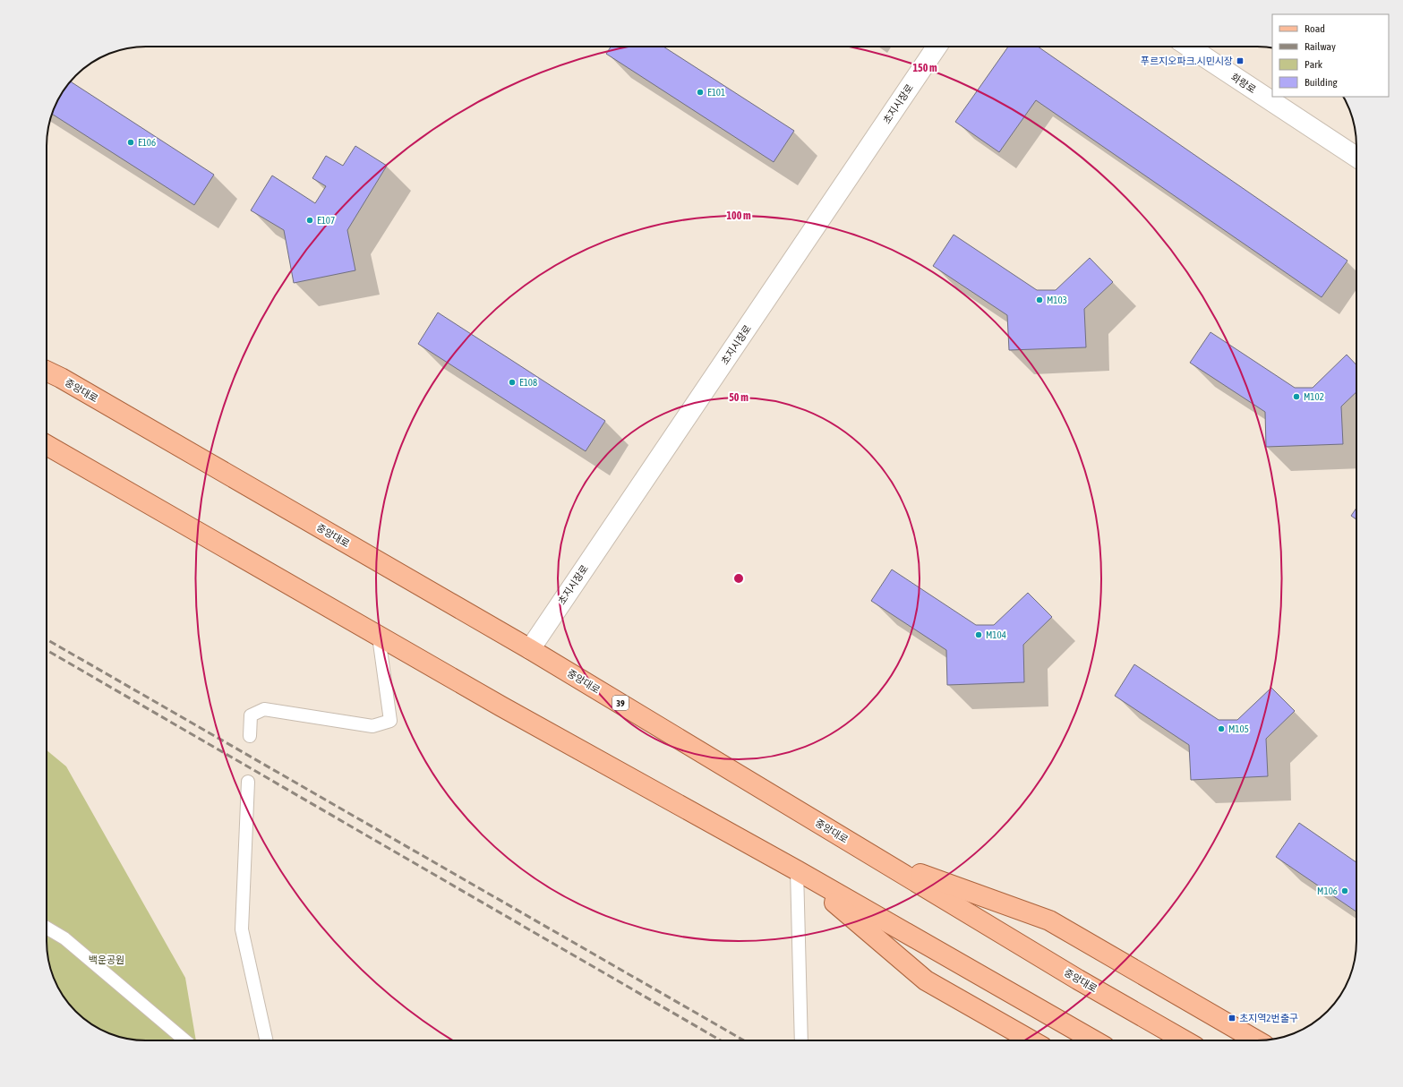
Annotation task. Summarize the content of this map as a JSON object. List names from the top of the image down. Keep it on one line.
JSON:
{"streets":{"main road":["중앙대로","39"],"street":["화랑로","초지시장로"]},"crossings":[["초지시장로","중앙대로"]],"parks":["백운공원"],"places":{"transit":["푸르지오파크.시민시장","초지역2번출구"],"other":["E101","E106","E107","M103","E108","M102","M104","M105","M106"]},"legend":["Road","Railway","Park","Building"],"rings":["150 m","100 m","50 m"]}
